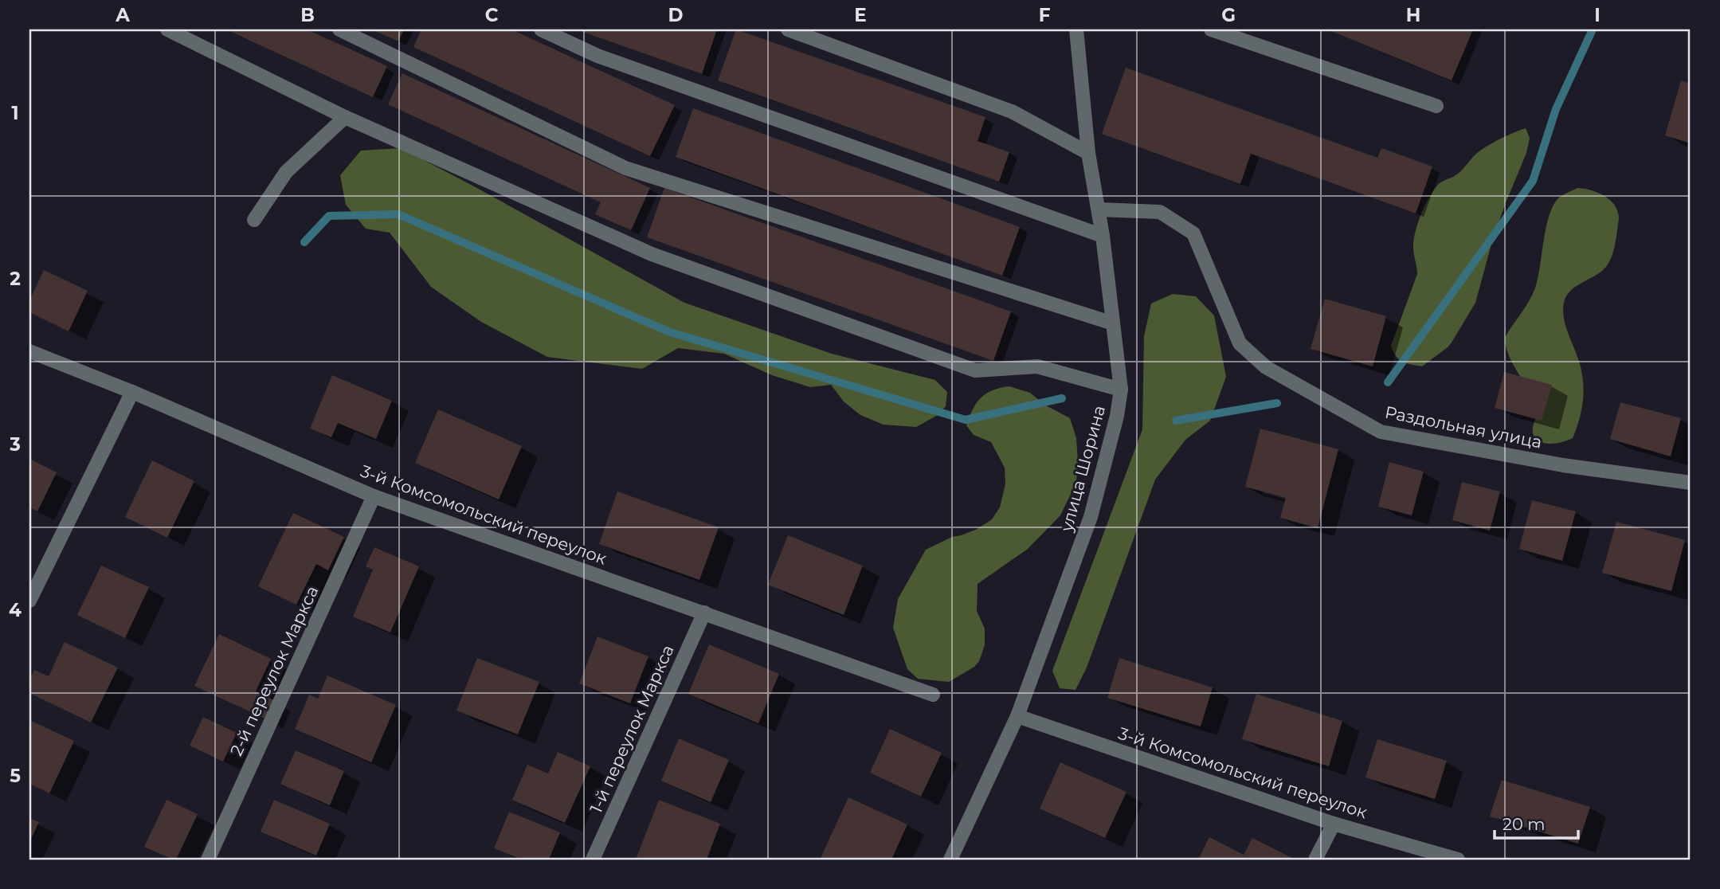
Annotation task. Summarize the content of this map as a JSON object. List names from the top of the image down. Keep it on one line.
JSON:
{"streets":{"street":["Раздольная улица","улица Шорина","3-й Комсомольский переулок","2-й переулок Маркса","1-й переулок Маркса"]},"crossings":[["Раздольная улица","улица Шорина"],["улица Шорина","3-й Комсомольский переулок"],["3-й Комсомольский переулок","2-й переулок Маркса"],["3-й Комсомольский переулок","1-й переулок Маркса"]],"scale_bar":"20 m","grid":{"columns":["A","B","C","D","E","F","G","H","I"],"rows":["1","2","3","4","5"]}}
